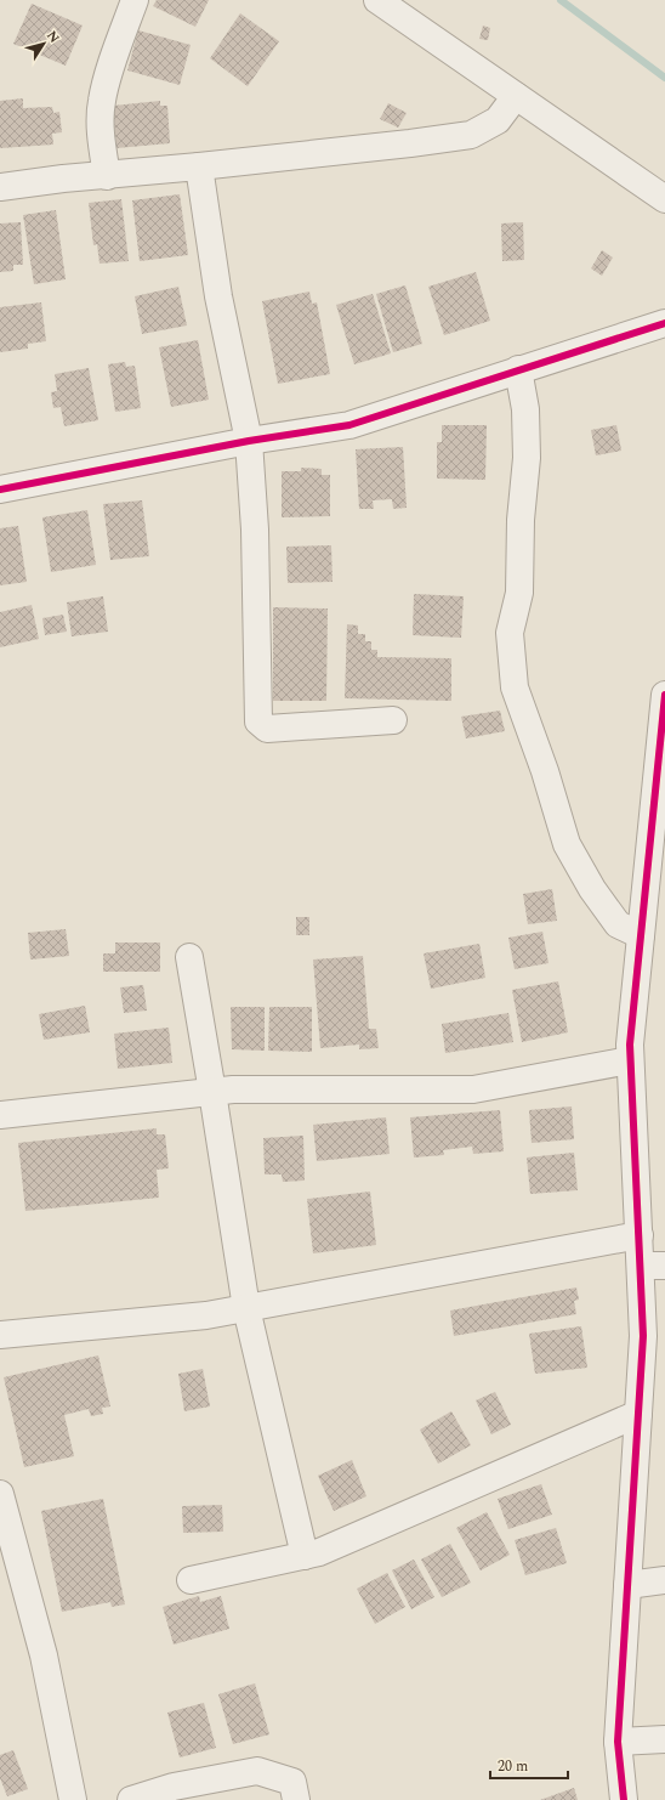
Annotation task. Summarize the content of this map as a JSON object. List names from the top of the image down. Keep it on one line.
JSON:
{"scale_bar":"20 m","north":"top right"}
